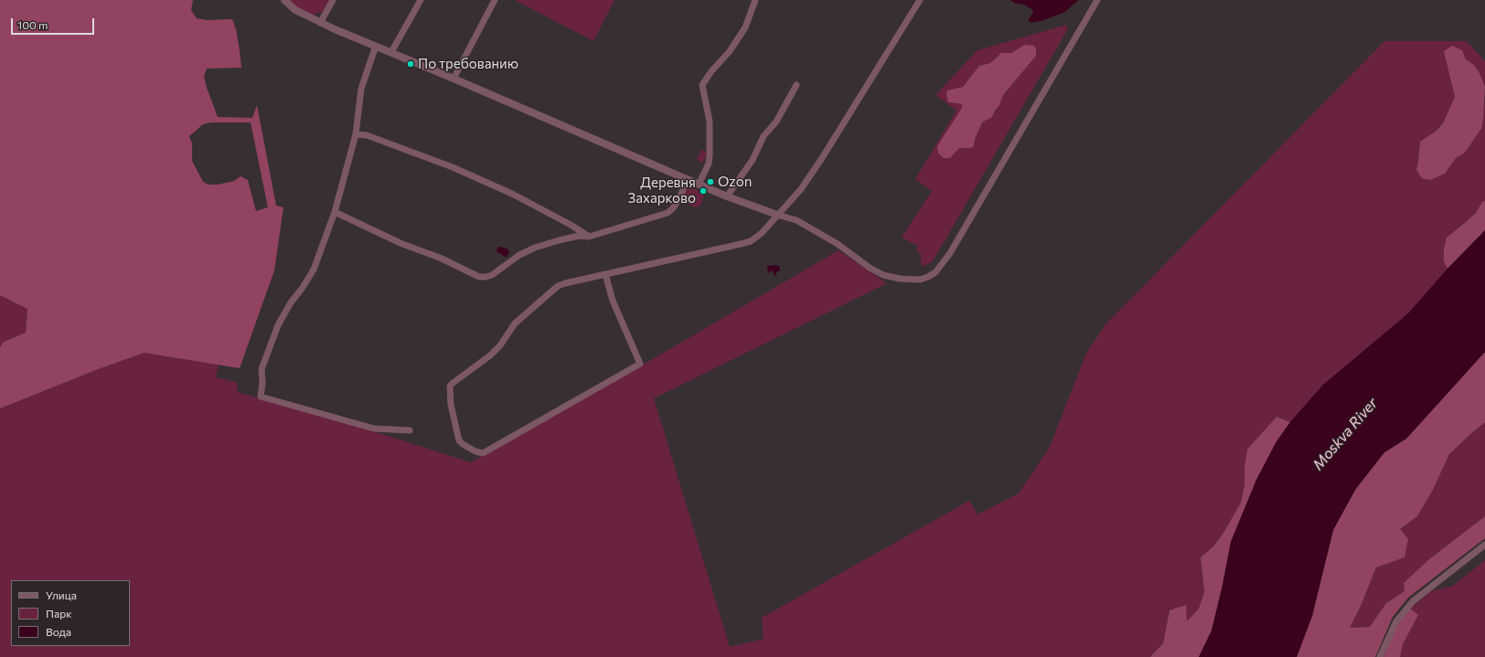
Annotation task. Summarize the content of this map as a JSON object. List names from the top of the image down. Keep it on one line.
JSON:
{"water":["Moskva River"],"places":["По требованию","Ozon","Деревня Захарково"],"legend":["Улица","Парк","Вода"],"scale_bar":"100 m"}
